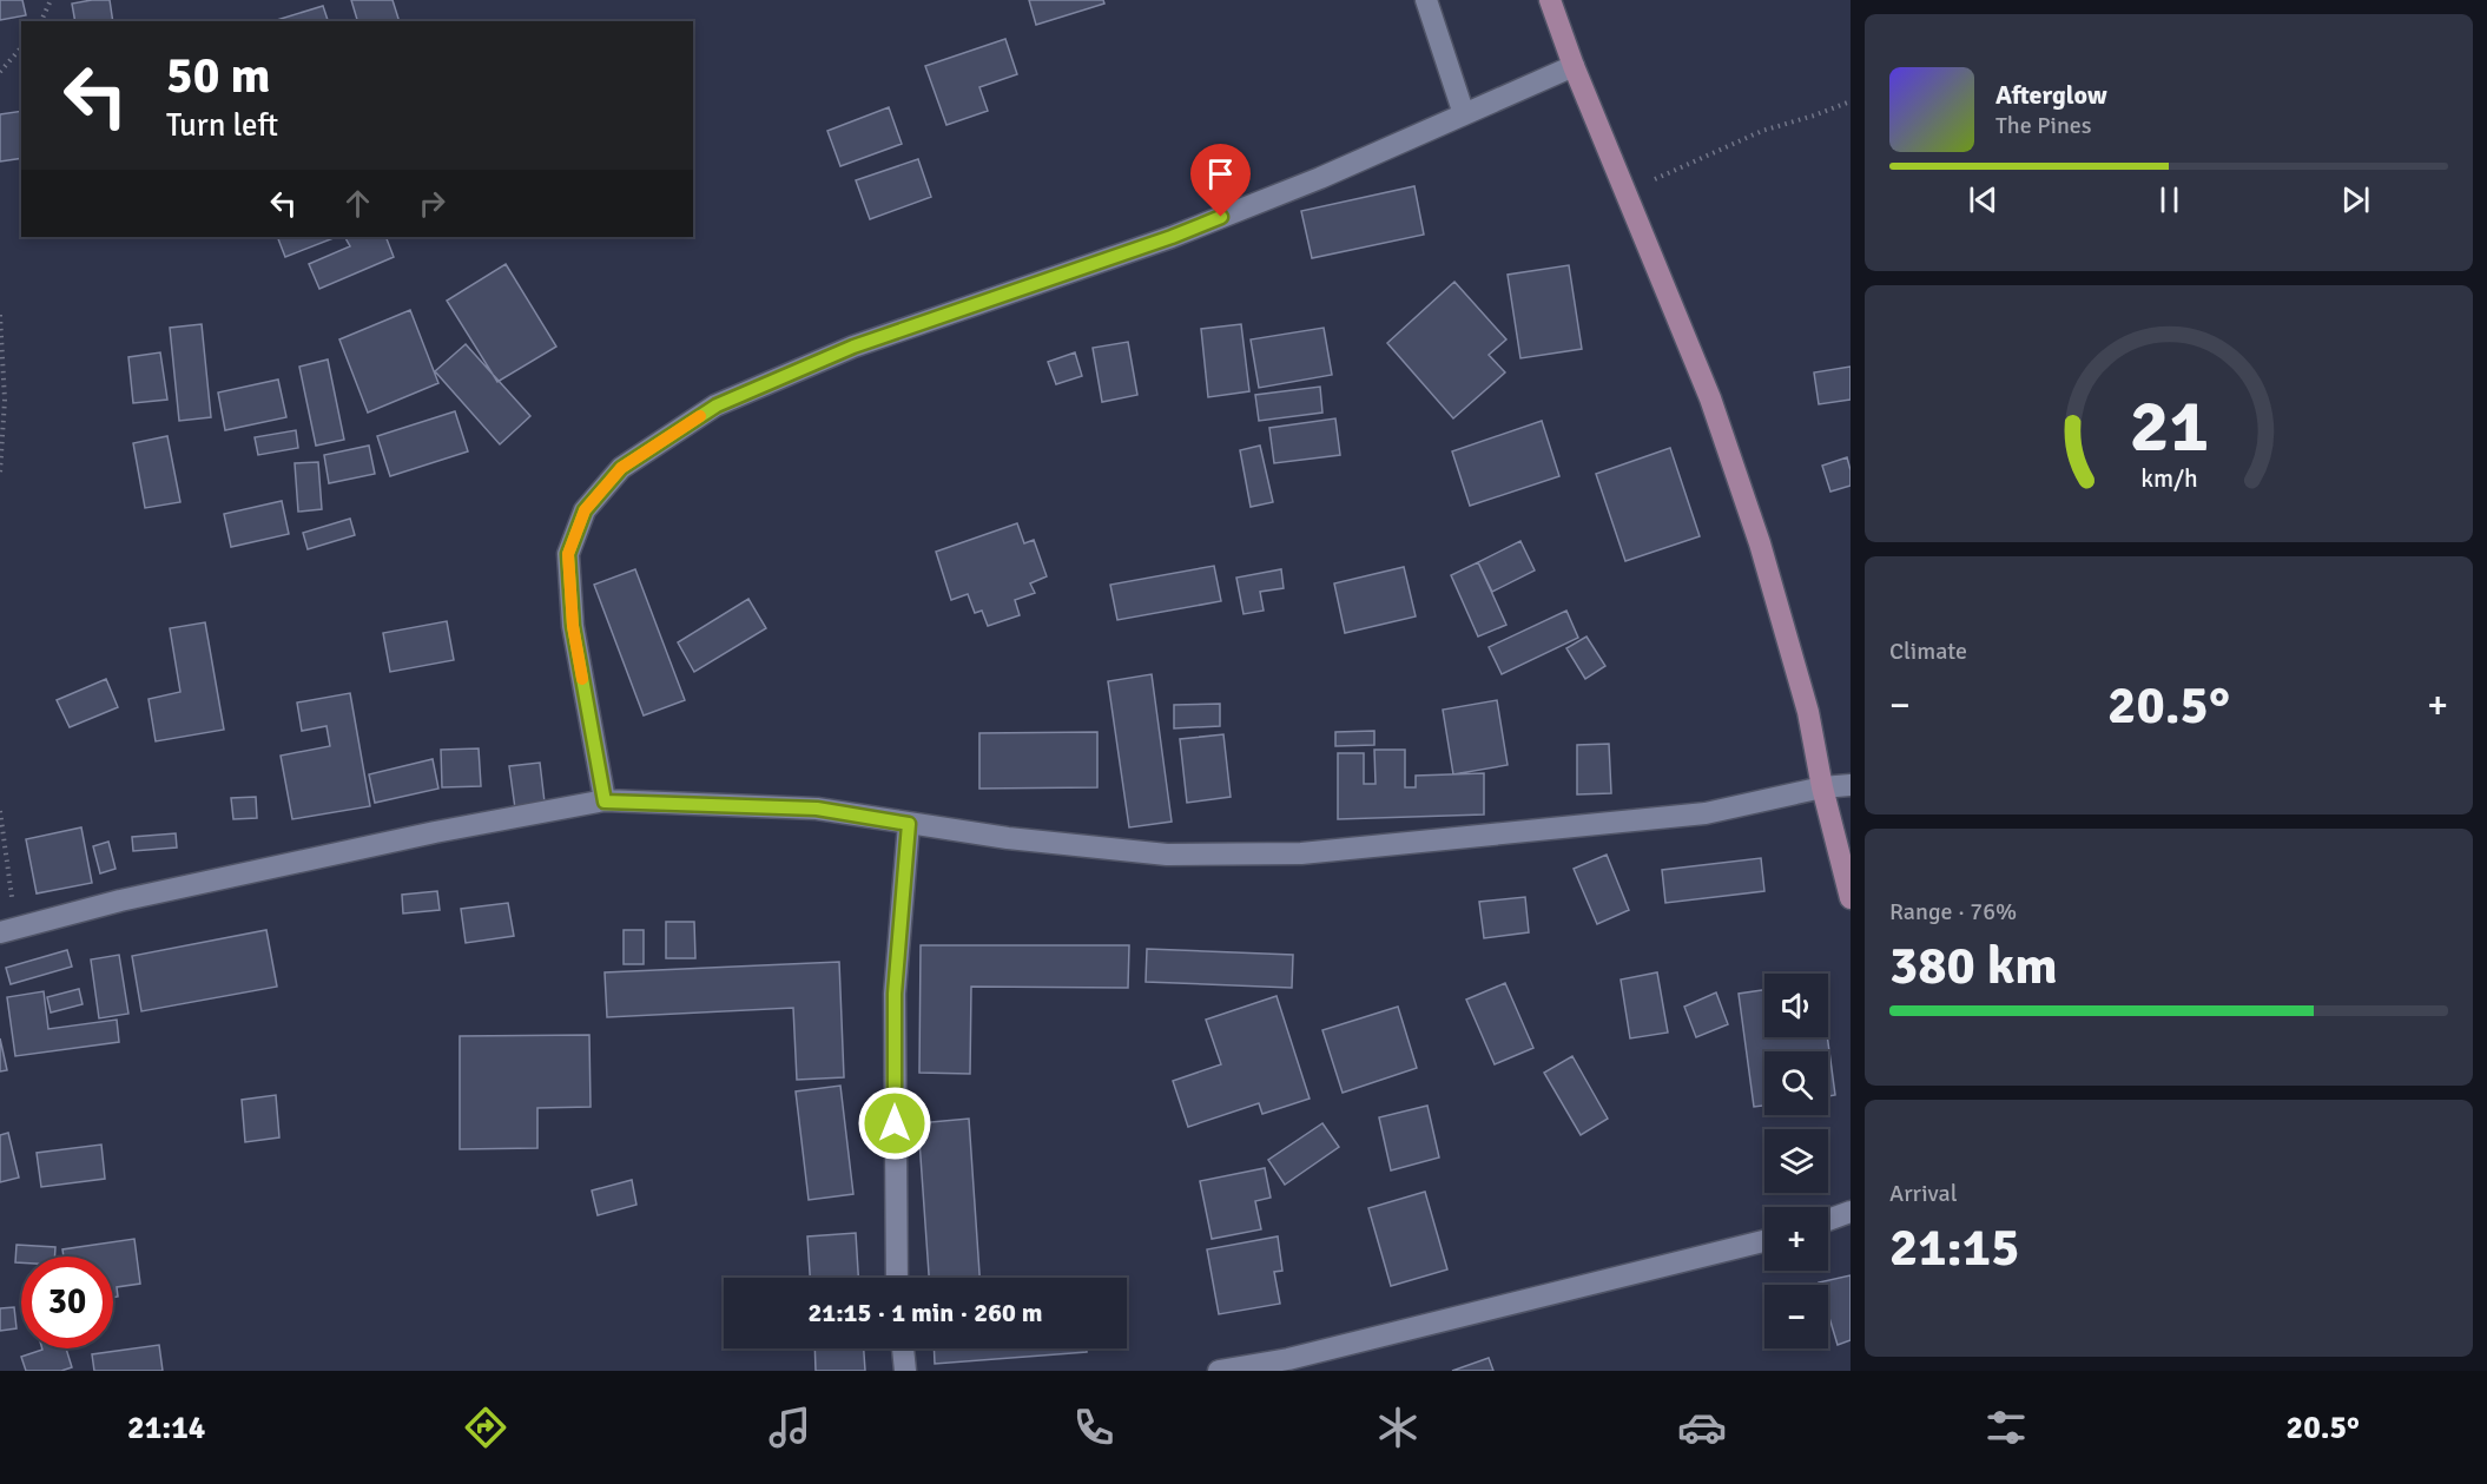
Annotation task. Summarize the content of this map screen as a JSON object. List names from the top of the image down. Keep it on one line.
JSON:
{"page":{"turn":["50 m","Turn left"],"song":["Afterglow","The Pines"],"tile":["Climate",["Range · 76%","380 km"],["Arrival","21:15"]],"heat":["−","20.5°","+"],"map_buttons":["+","−"],"limit":"30","trip":"21:15 · 1 min · 260 m","tabs":["21:14","20.5°"],"gauge":["21","km/h"]}}
